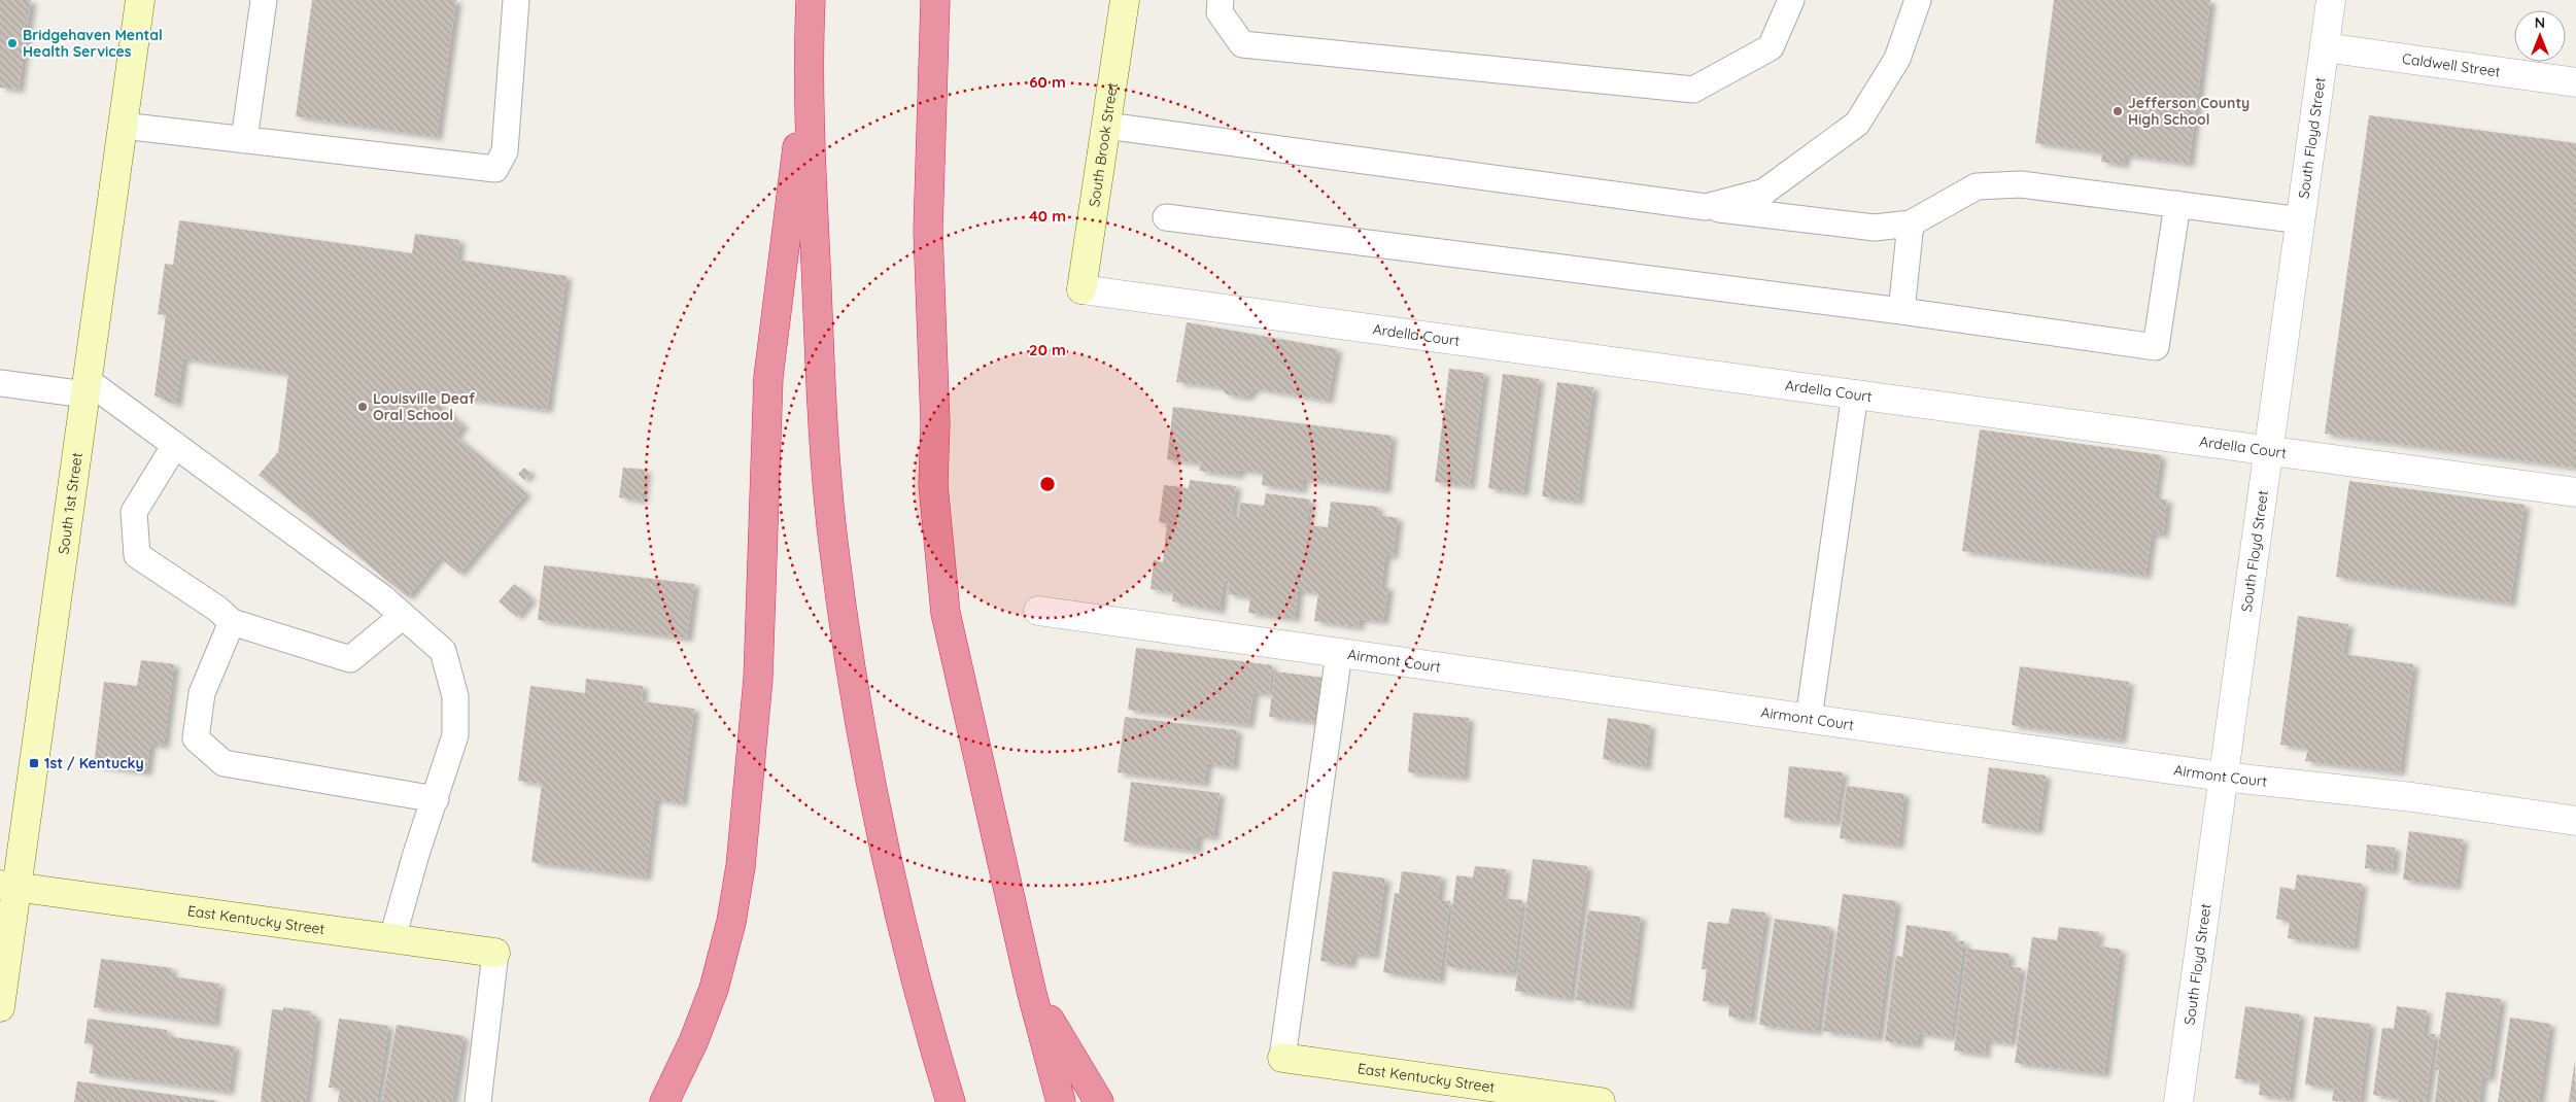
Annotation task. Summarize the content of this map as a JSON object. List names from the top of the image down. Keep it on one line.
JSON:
{"streets":{"street":["Caldwell Street","South Floyd Street","South Brook Street","Ardella Court","South 1st Street","Airmont Court","East Kentucky Street"]},"crossings":[["Caldwell Street","South Floyd Street"],["South Floyd Street","Ardella Court"],["South Floyd Street","Airmont Court"],["South Brook Street","Ardella Court"],["South 1st Street","East Kentucky Street"]],"places":{"other":["Bridgehaven Mental Health Services","Jefferson County High School","Louisville Deaf Oral School"],"transit":["1st / Kentucky"]},"north":"top","rings":["60 m","40 m","20 m"]}
